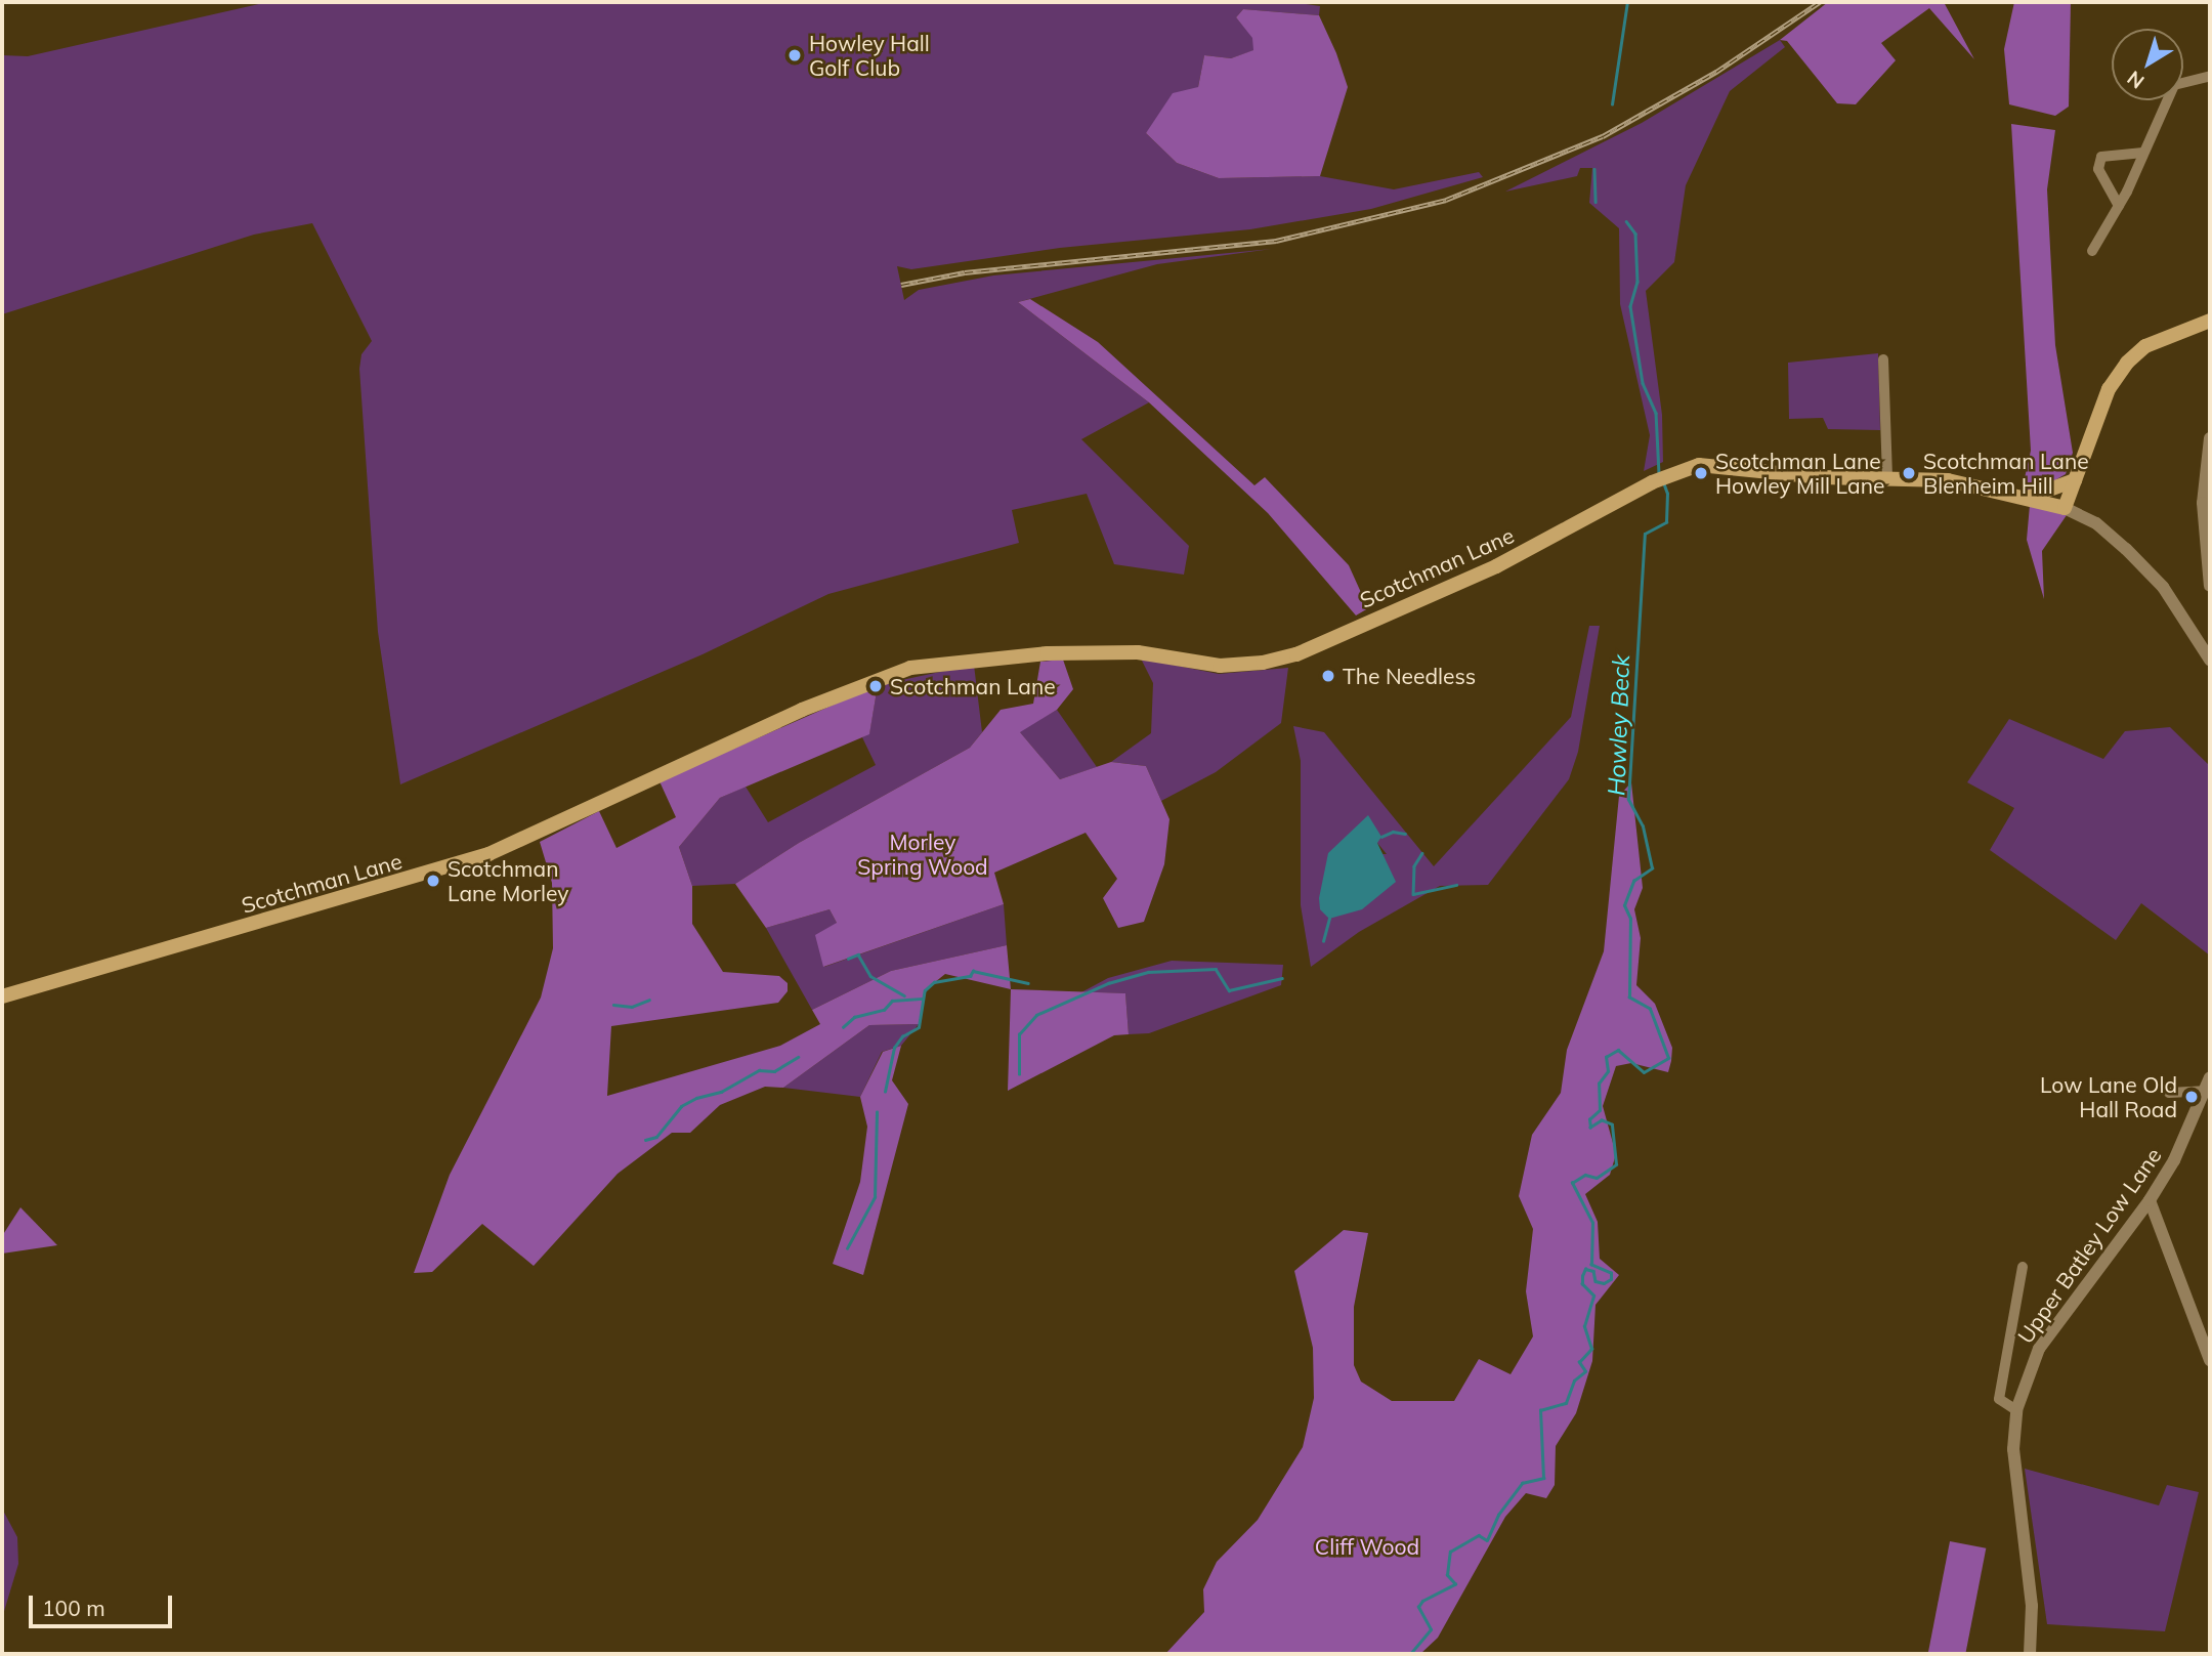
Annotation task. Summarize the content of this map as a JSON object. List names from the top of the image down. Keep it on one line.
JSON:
{"streets":{"main road":["Scotchman Lane"],"street":["Upper Batley Low Lane"]},"water":["Howley Beck"],"parks":["Morley Spring Wood","Cliff Wood"],"places":["Howley Hall Golf Club","Scotchman Lane Howley Mill Lane","Scotchman Lane Blenheim Hill","The Needless","Scotchman Lane","Scotchman Lane Morley","Low Lane Old Hall Road"],"scale_bar":"100 m","north":"bottom left"}
